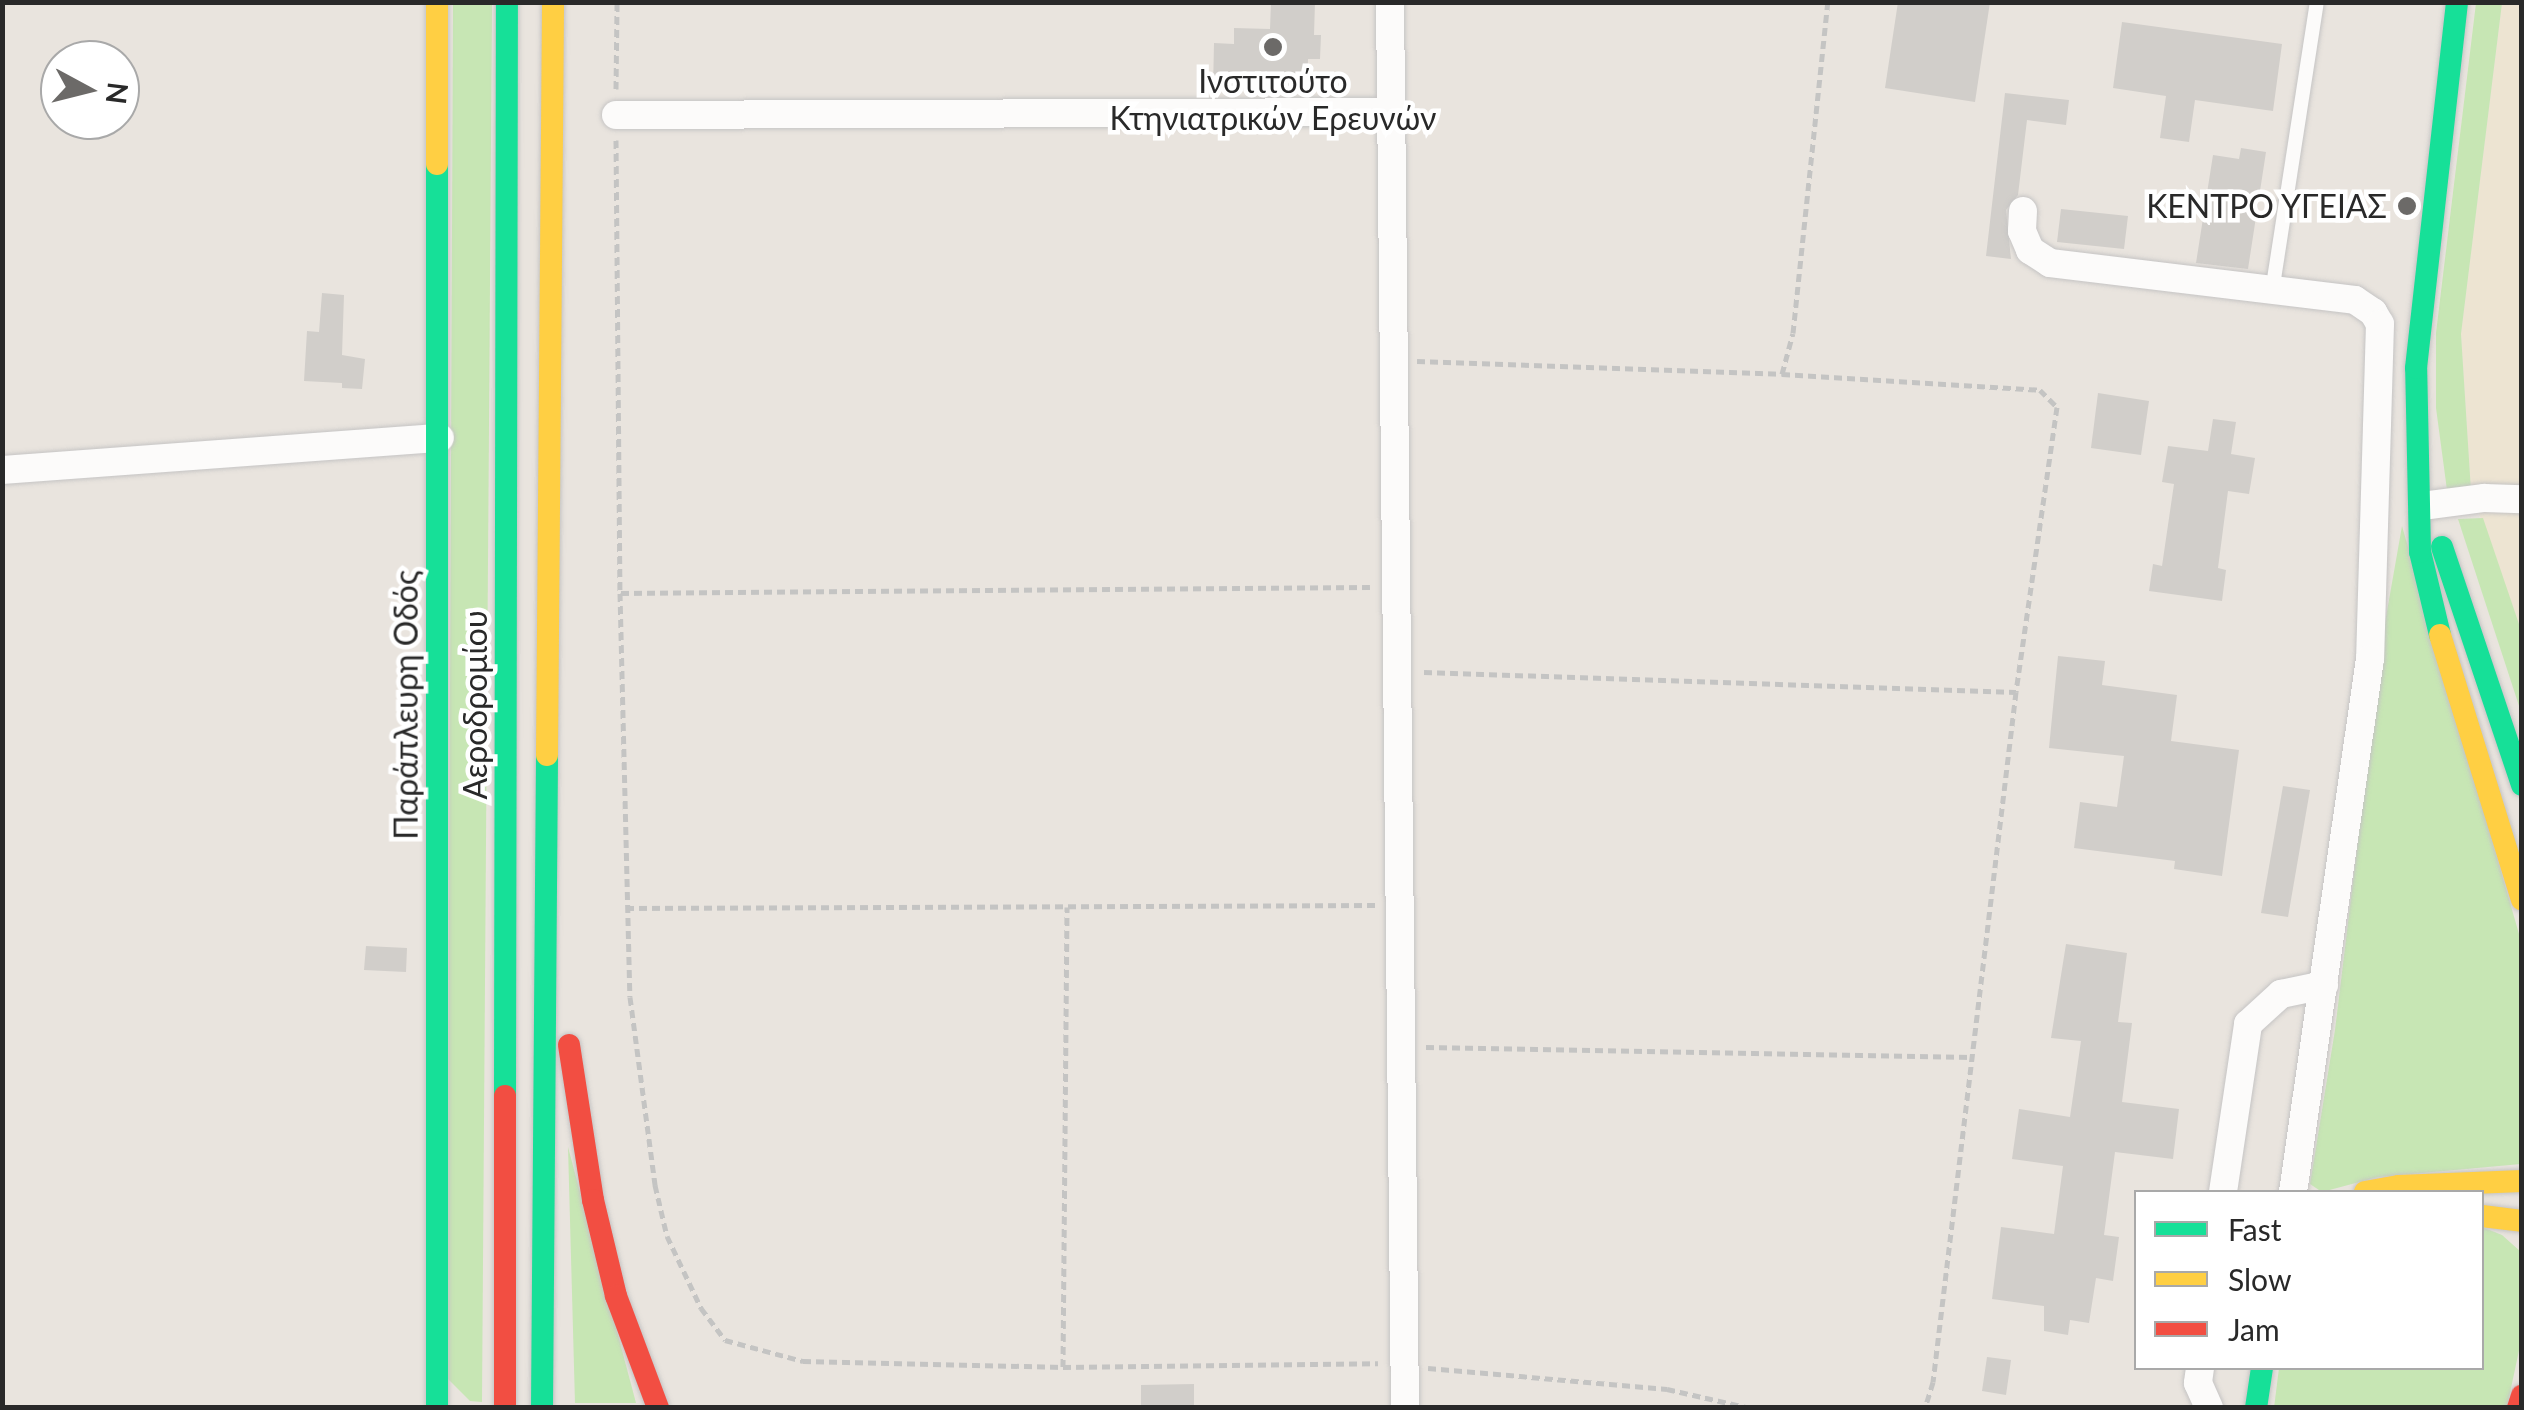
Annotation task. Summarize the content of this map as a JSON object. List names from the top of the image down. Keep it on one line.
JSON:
{"streets":{"main road":["Παράπλευρη Οδός","Αεροδρομίου"]},"places":["Ινστιτούτο Κτηνιατρικών Ερευνών","ΚΕΝΤΡΟ ΥΓΕΙΑΣ"],"legend":["Fast","Slow","Jam"],"north":"right"}
